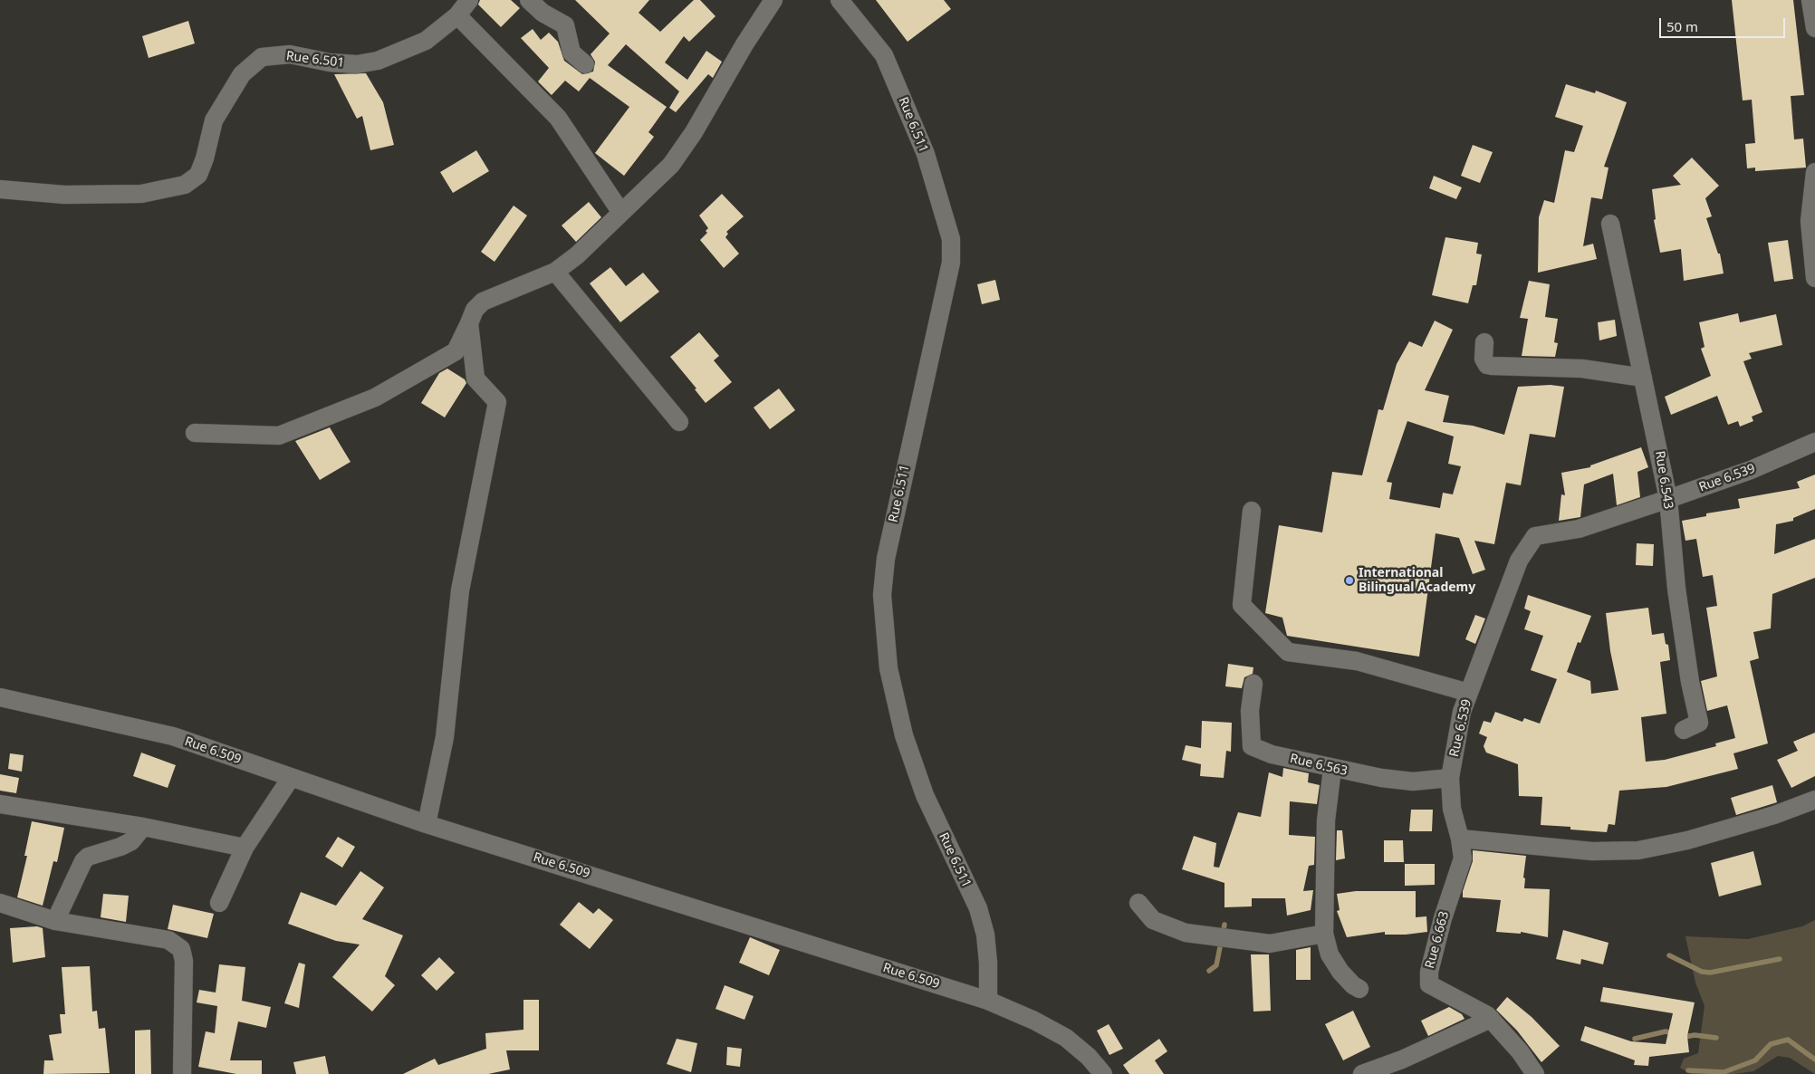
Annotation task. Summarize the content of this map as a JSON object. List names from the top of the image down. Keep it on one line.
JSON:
{"streets":{"street":["Rue 6.501","Rue 6.511","Rue 6.539","Rue 6.543","Rue 6.509","Rue 6.563","Rue 6.663"]},"crossings":[["Rue 6.511","Rue 6.509"],["Rue 6.539","Rue 6.543"],["Rue 6.539","Rue 6.563"],["Rue 6.539","Rue 6.663"]],"places":["International Bilingual Academy"],"scale_bar":"50 m"}
